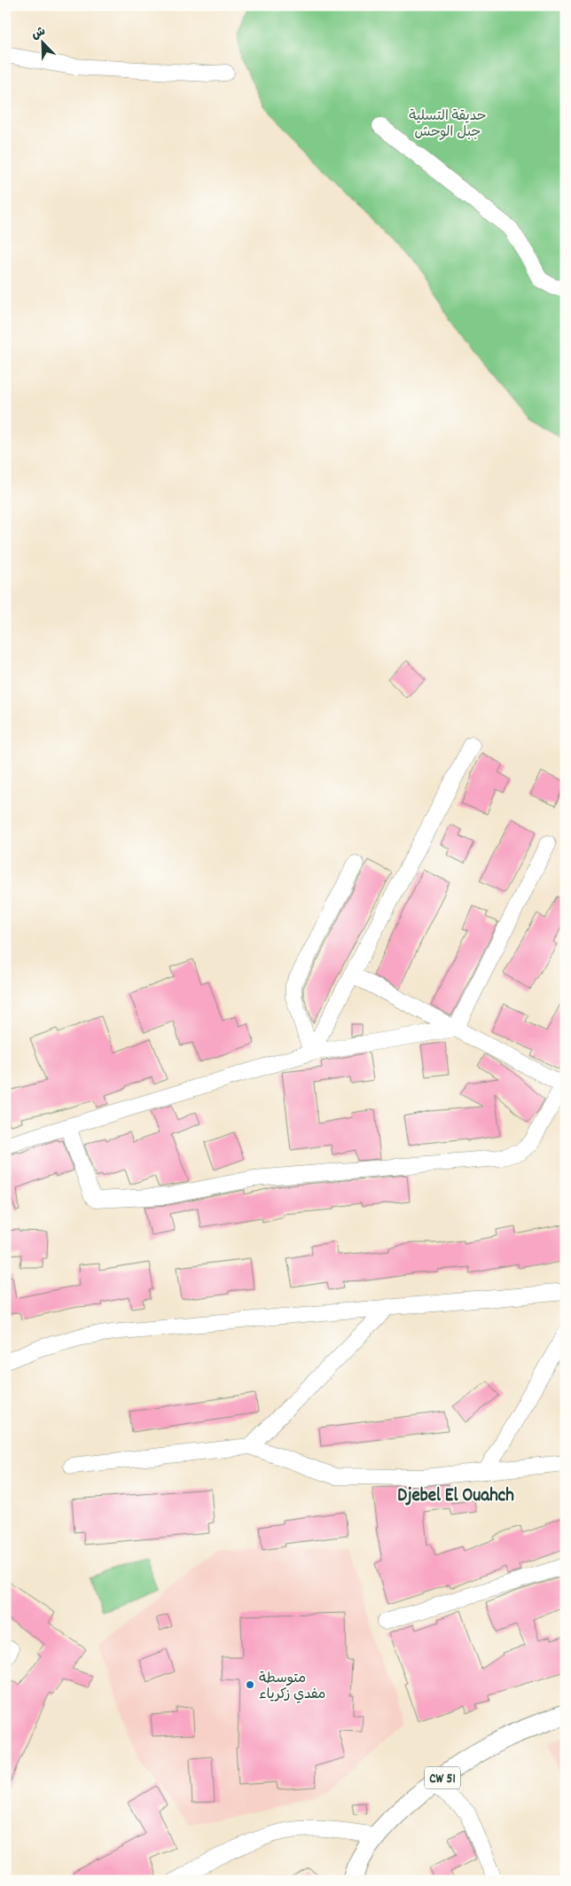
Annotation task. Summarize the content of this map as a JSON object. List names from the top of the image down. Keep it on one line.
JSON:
{"streets":{"main road":["CW 51"]},"districts":["Djebel El Ouahch"],"parks":["حديقة التسلية جبل الوحش"],"places":["متوسطة مفدي زكرياء"],"north":"top left"}
